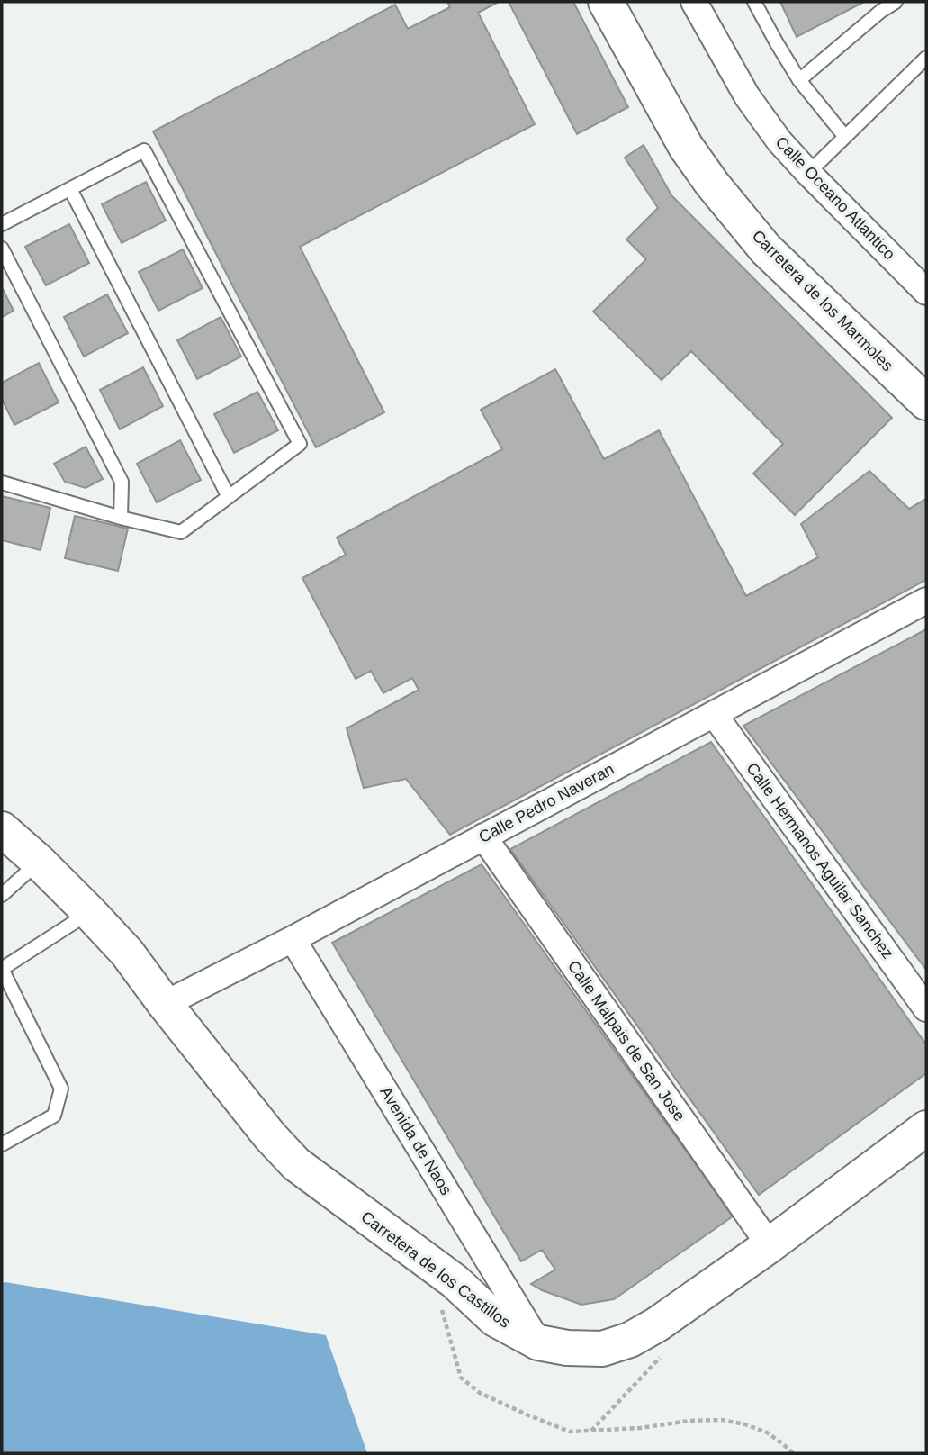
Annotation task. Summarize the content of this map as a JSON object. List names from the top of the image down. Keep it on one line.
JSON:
{"streets":{"main road":["Carretera de los Marmoles","Carretera de los Castillos"],"street":["Calle Oceano Atlantico","Calle Pedro Naveran","Calle Hermanos Aguilar Sanchez","Calle Malpais de San Jose","Avenida de Naos"]},"crossings":[["Calle Pedro Naveran","Calle Hermanos Aguilar Sanchez"],["Calle Pedro Naveran","Calle Malpais de San Jose"],["Calle Pedro Naveran","Avenida de Naos"],["Calle Pedro Naveran","Carretera de los Castillos"],["Calle Malpais de San Jose","Carretera de los Castillos"],["Avenida de Naos","Carretera de los Castillos"]]}
